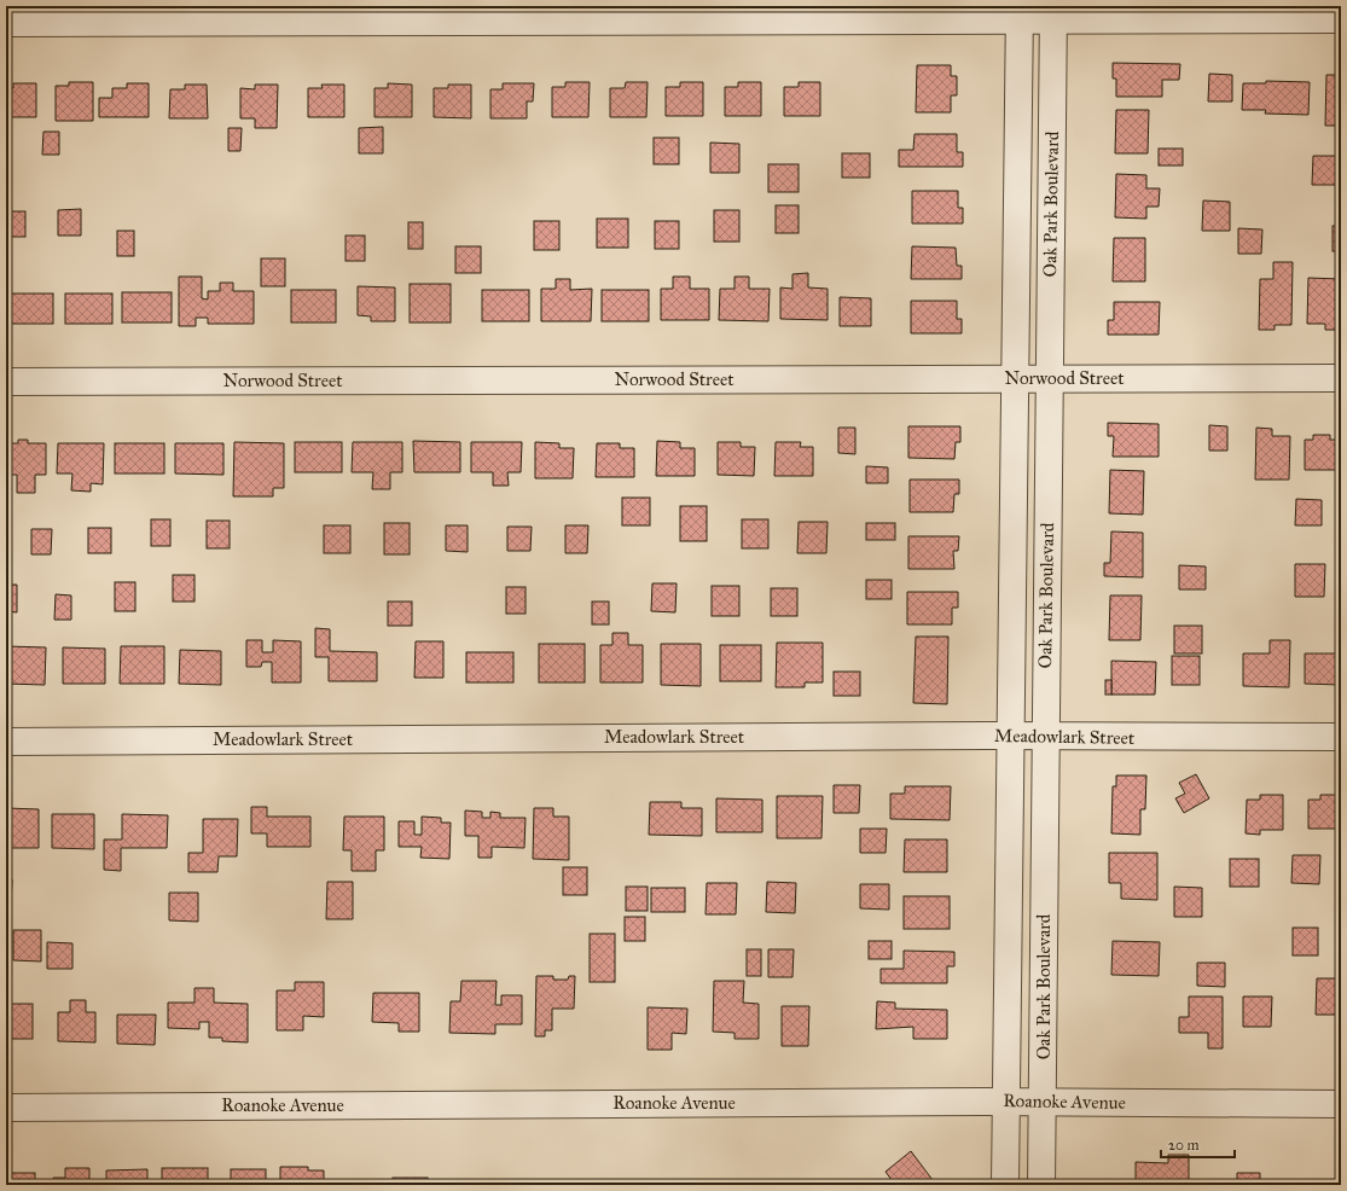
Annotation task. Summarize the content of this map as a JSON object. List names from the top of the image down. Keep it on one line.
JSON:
{"streets":{"street":["Oak Park Boulevard","Norwood Street","Meadowlark Street","Roanoke Avenue"]},"crossings":[["Oak Park Boulevard","Norwood Street"],["Oak Park Boulevard","Meadowlark Street"],["Oak Park Boulevard","Roanoke Avenue"]],"scale_bar":"20 m"}
